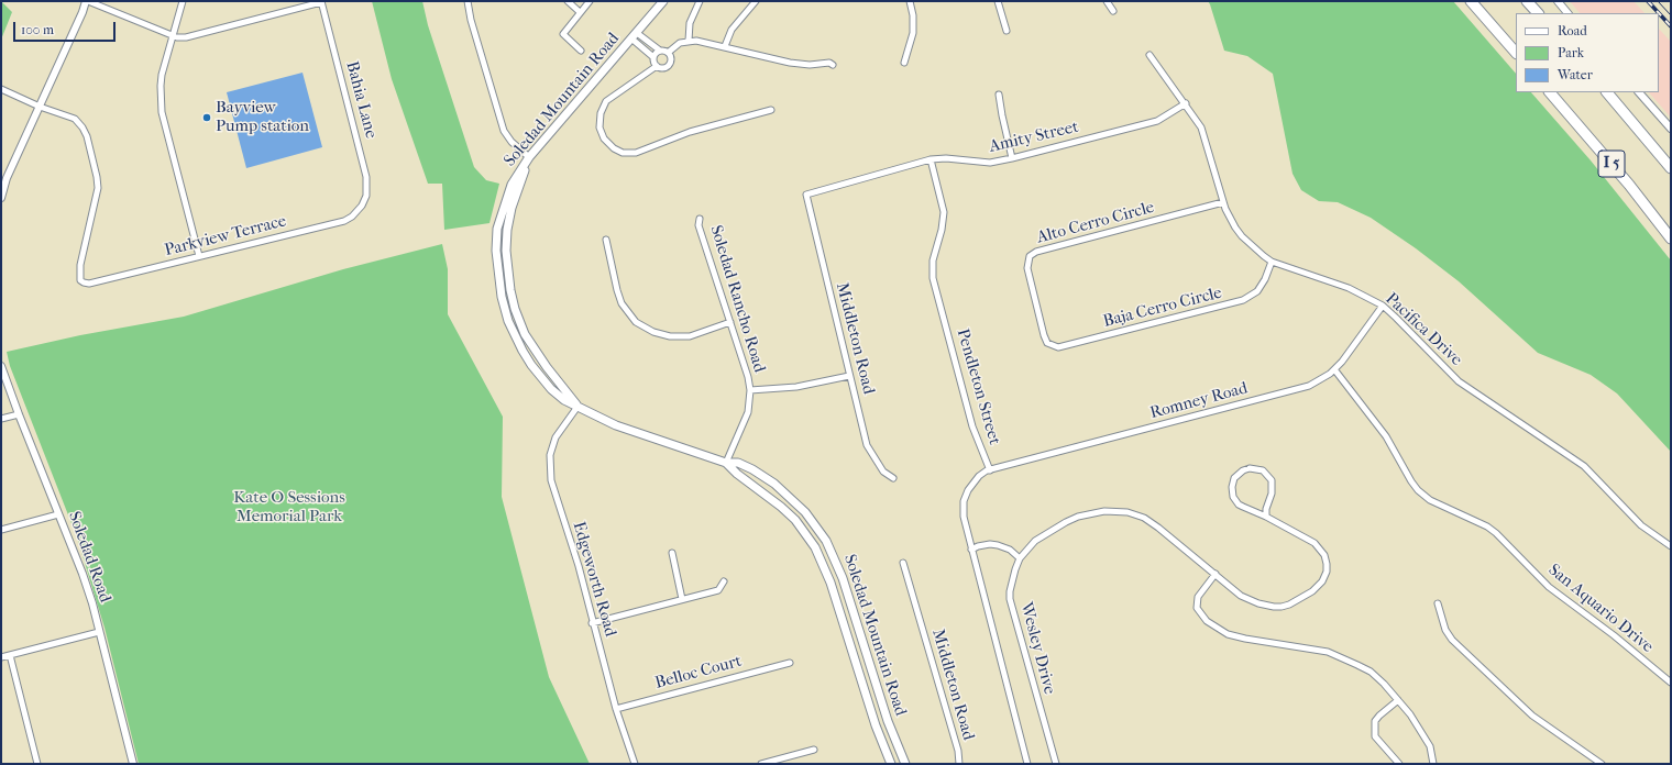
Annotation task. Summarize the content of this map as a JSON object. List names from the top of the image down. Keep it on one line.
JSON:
{"streets":{"highway":["I 5"],"main road":["Soledad Mountain Road"],"street":["Bahia Lane","Amity Street","Alto Cerro Circle","Parkview Terrace","Soledad Rancho Road","Baja Cerro Circle","Pacifica Drive","Middleton Road","Pendleton Street","Romney Road","Soledad Road","Edgeworth Road","San Aquario Drive","Wesley Drive","Belloc Court"]},"crossings":[["Bahia Lane","Parkview Terrace"],["Soledad Mountain Road","Soledad Rancho Road"],["Soledad Mountain Road","Edgeworth Road"],["Amity Street","Pacifica Drive"],["Amity Street","Middleton Road"],["Amity Street","Pendleton Street"],["Alto Cerro Circle","Baja Cerro Circle"],["Alto Cerro Circle","Pacifica Drive"],["Baja Cerro Circle","Pacifica Drive"],["Pacifica Drive","Romney Road"],["Pendleton Street","Romney Road"],["Romney Road","San Aquario Drive"],["Edgeworth Road","Belloc Court"]],"parks":["Kate O Sessions Memorial Park"],"places":["Bayview Pump station"],"legend":["Road","Park","Water"],"scale_bar":"100 m"}
